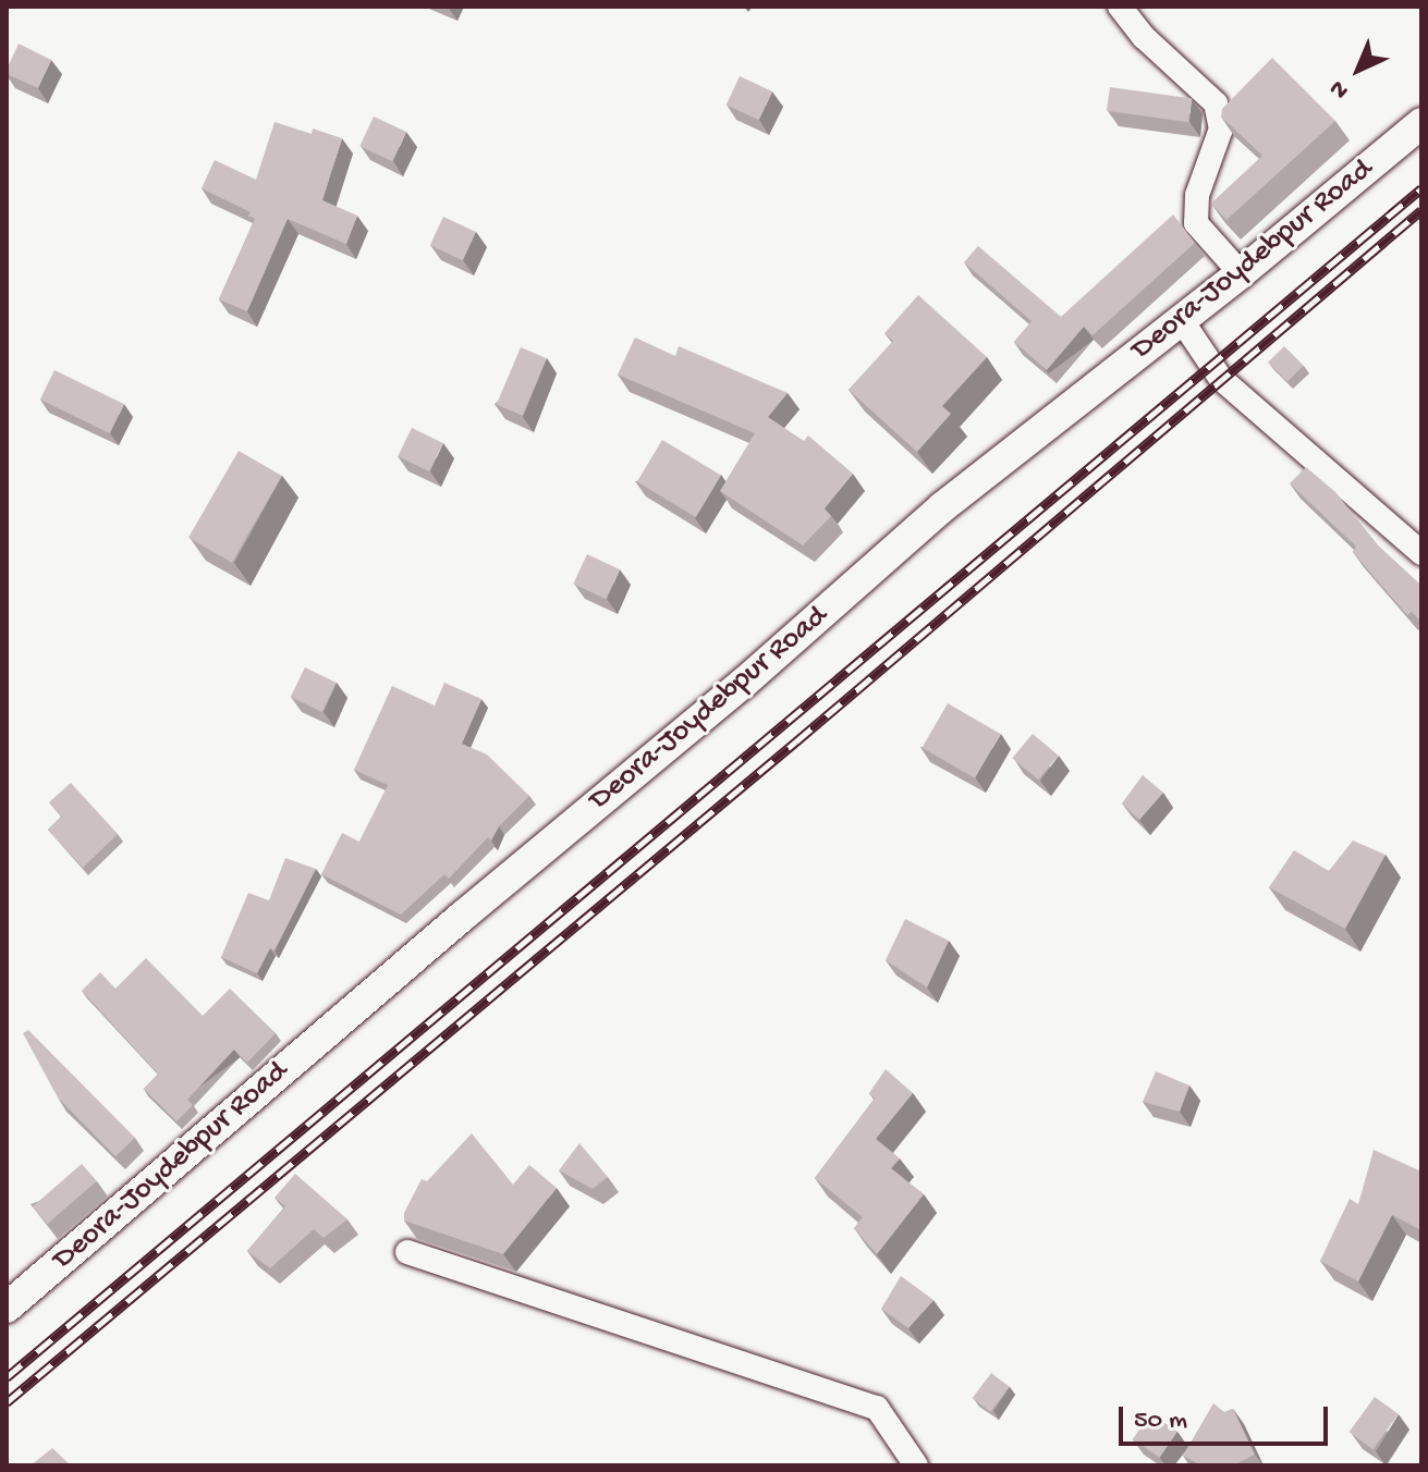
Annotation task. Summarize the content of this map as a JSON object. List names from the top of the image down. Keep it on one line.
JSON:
{"streets":{"street":["Deora-Joydebpur Road"]},"scale_bar":"50 m","north":"bottom left"}
